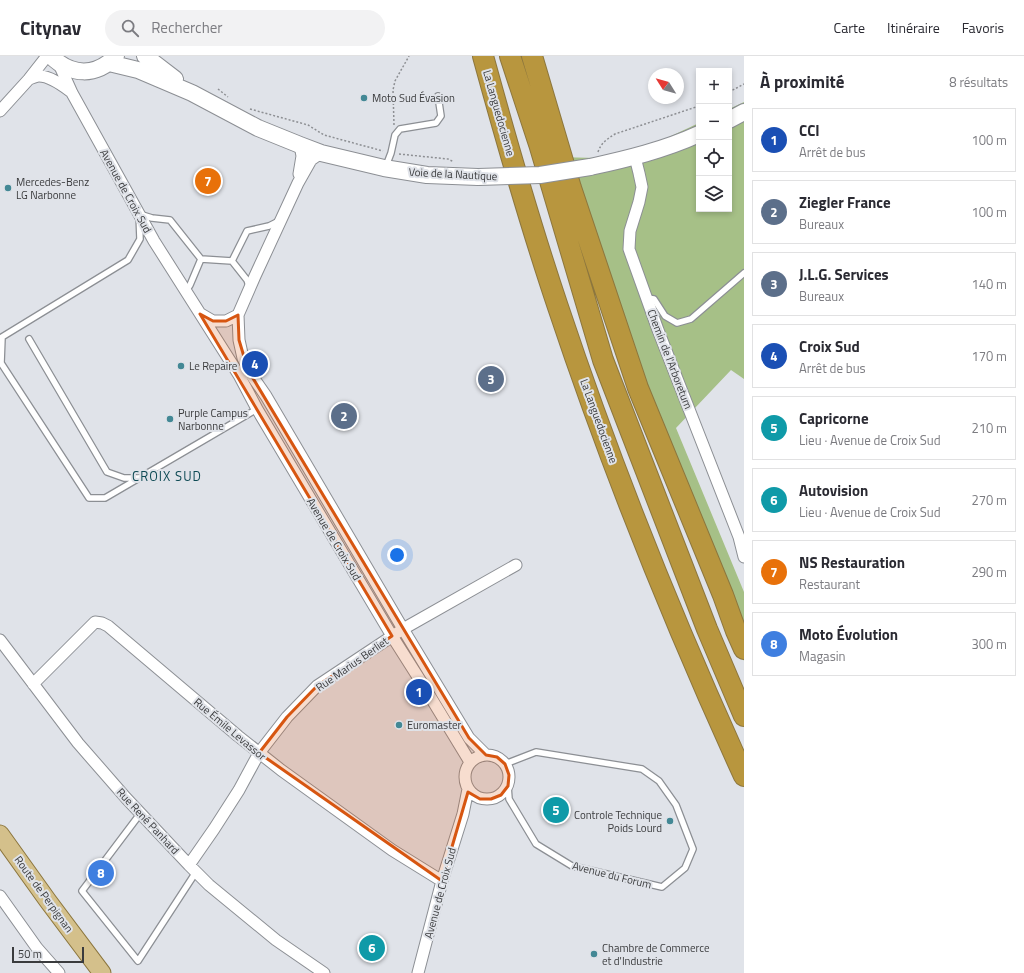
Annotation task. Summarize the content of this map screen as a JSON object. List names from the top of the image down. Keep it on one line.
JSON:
{"streets":{"highway":["La Languedocienne"],"main road":["Route de Perpignan"],"street":["Voie de la Nautique","Avenue de Croix Sud","Chemin de l'Arboretum","Rue Marius Berliet","Rue Émile Levassor","Rue René Panhard"],"lane":["Avenue du Forum"]},"crossings":[["Voie de la Nautique","Avenue de Croix Sud"],["Voie de la Nautique","Chemin de l'Arboretum"],["Avenue de Croix Sud","Rue Marius Berliet"],["Avenue de Croix Sud","Rue Émile Levassor"],["Avenue de Croix Sud","Avenue du Forum"],["Rue Marius Berliet","Rue Émile Levassor"],["Rue Marius Berliet","Rue René Panhard"],["Rue Émile Levassor","Rue René Panhard"]],"districts":["CROIX SUD"],"places":["Moto Sud Évasion","Mercedes-Benz LG Narbonne","Le Repaire","Purple Campus Narbonne","Euromaster","Controle Technique Poids Lourd","Chambre de Commerce et d'Industrie"],"scale_bar":"50 m","north":"top left","page":{"header":"Citynav","search":"Rechercher","nav":["Carte","Itinéraire","Favoris"],"heading":["À proximité","8 résultats"],"map_buttons":["+","−"],"list":[{"mark":"1","name":"CCI","note":"Arrêt de bus","value":"100 m"},{"mark":"2","name":"Ziegler France","note":"Bureaux","value":"100 m"},{"mark":"3","name":"J.L.G. Services","note":"Bureaux","value":"140 m"},{"mark":"4","name":"Croix Sud","note":"Arrêt de bus","value":"170 m"},{"mark":"5","name":"Capricorne","note":"Lieu · Avenue de Croix Sud","value":"210 m"},{"mark":"6","name":"Autovision","note":"Lieu · Avenue de Croix Sud","value":"270 m"},{"mark":"7","name":"NS Restauration","note":"Restaurant","value":"290 m"},{"mark":"8","name":"Moto Évolution","note":"Magasin","value":"300 m"}],"pins":["7","4","3","2","1","5","8","6"],"scale":"50 m"}}
